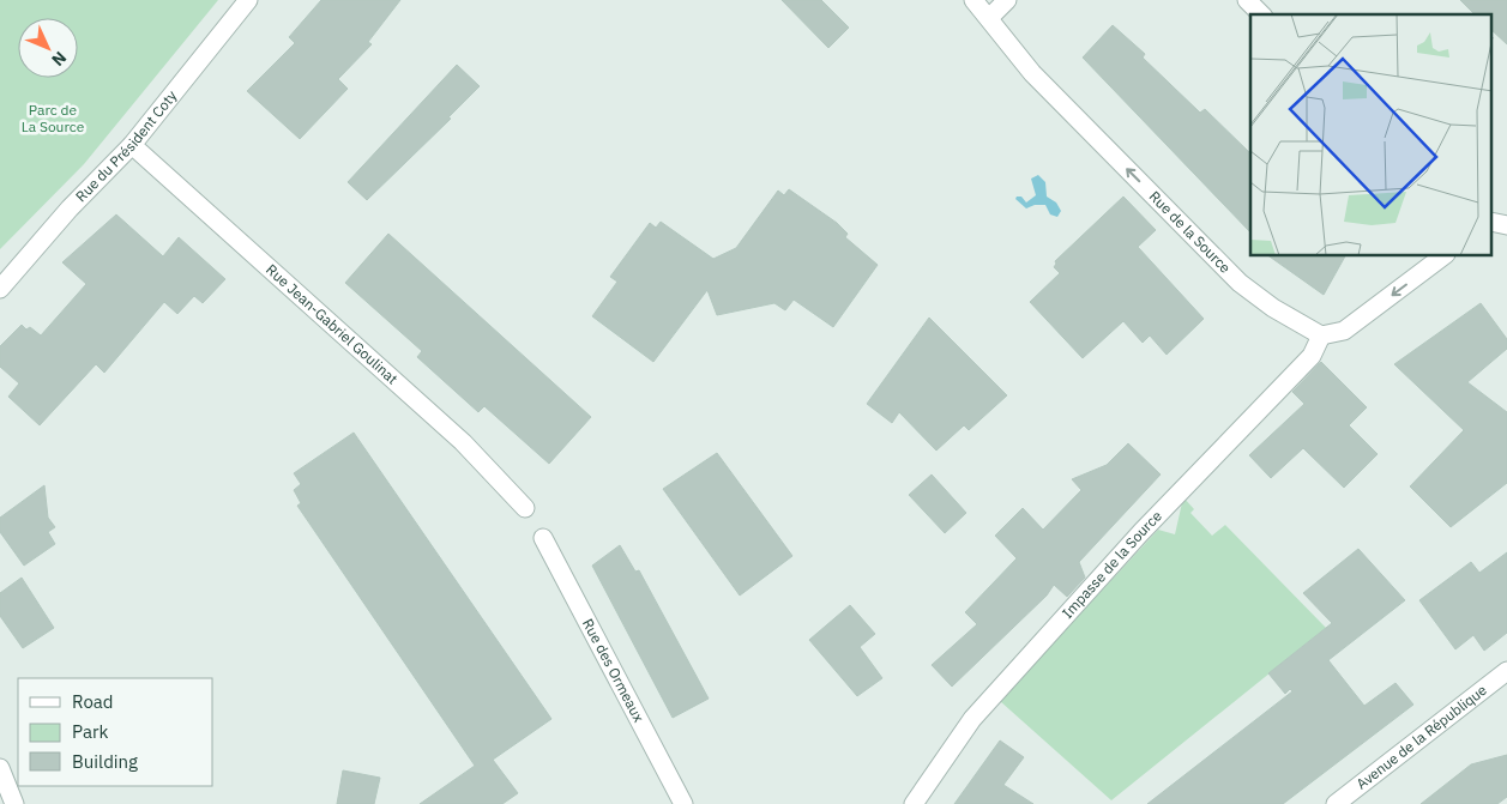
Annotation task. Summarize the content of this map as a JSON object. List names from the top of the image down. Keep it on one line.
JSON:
{"streets":{"street":["Rue du Président Coty","Rue de la Source","Rue Jean-Gabriel Goulinat","Impasse de la Source","Rue des Ormeaux","Avenue de la République"]},"crossings":[["Rue du Président Coty","Rue Jean-Gabriel Goulinat"],["Rue de la Source","Impasse de la Source"]],"one_way":["Rue de la Source"],"parks":["Parc de La Source"],"legend":["Road","Park","Building"],"north":"bottom right"}
